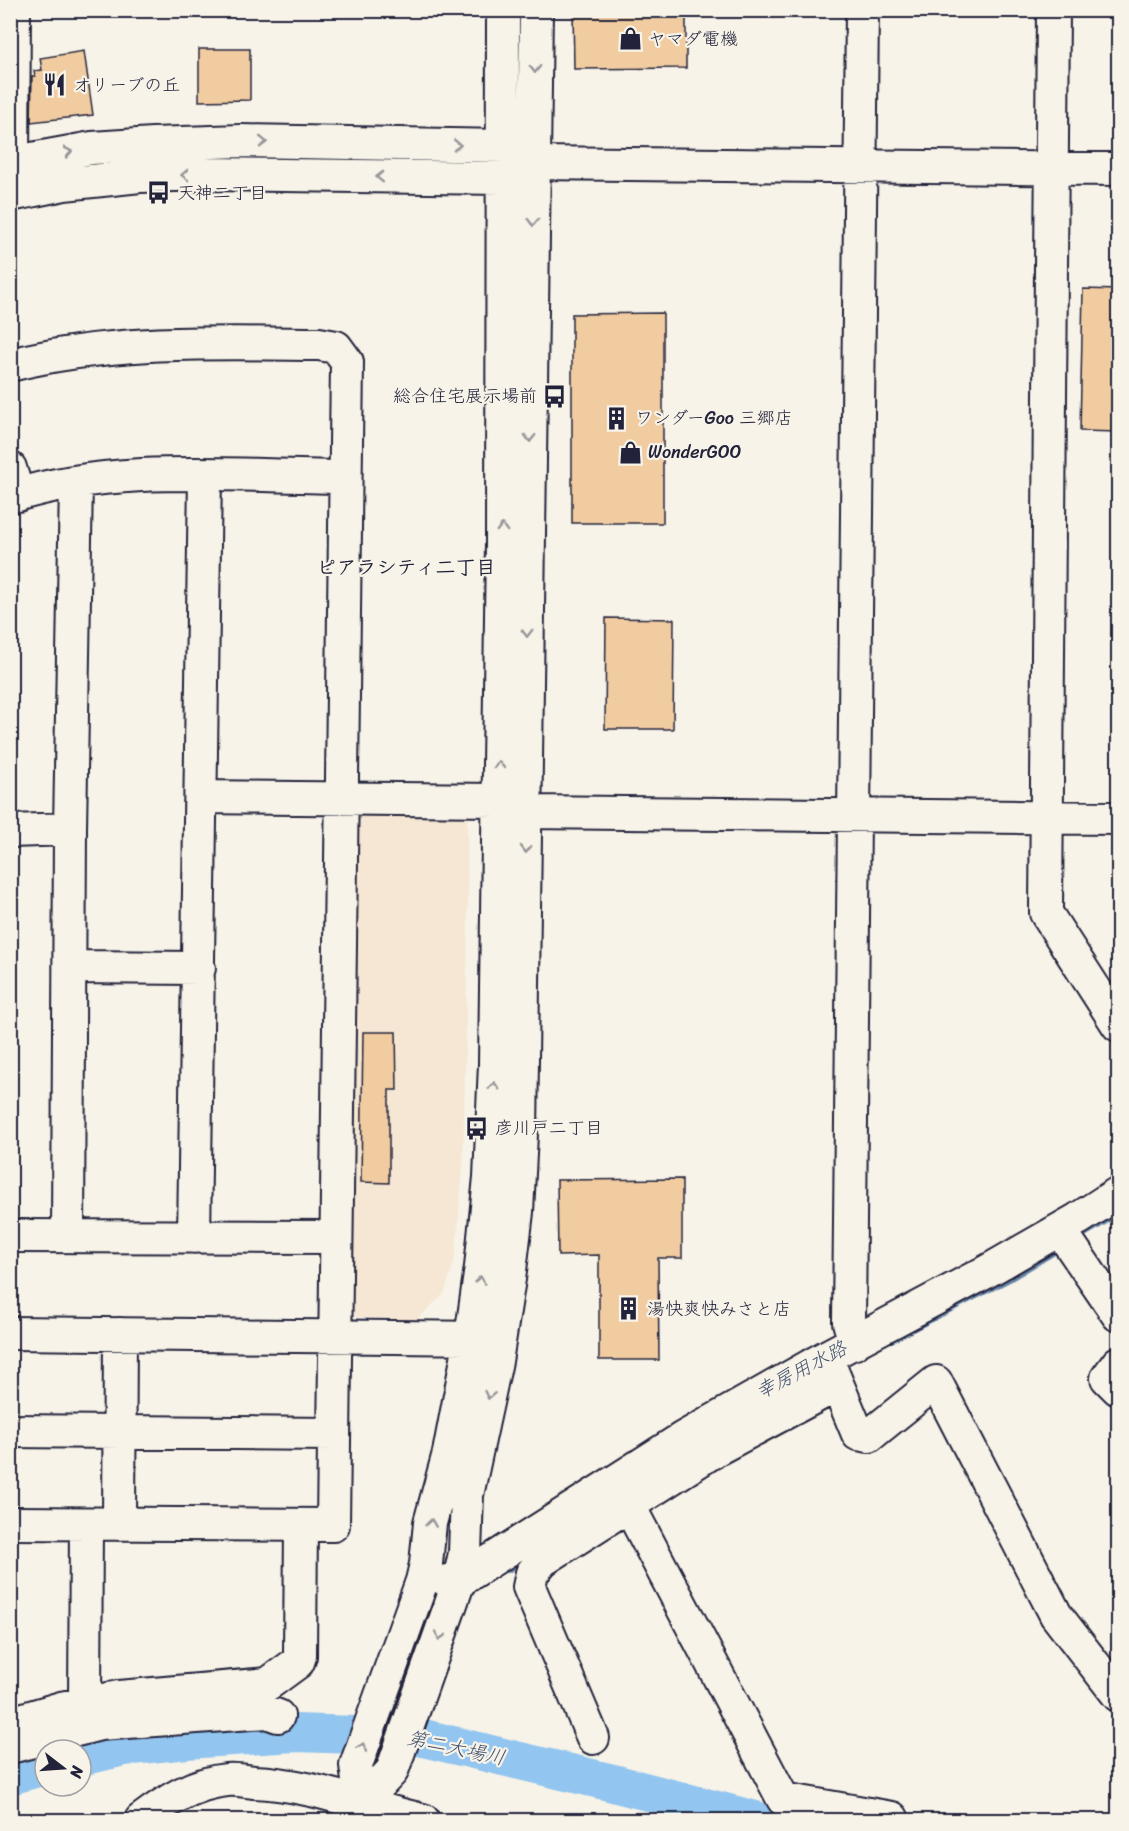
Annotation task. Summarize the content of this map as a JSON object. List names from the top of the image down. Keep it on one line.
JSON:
{"districts":["ピアラシティ二丁目"],"water":["幸房用水路","第二大場川"],"places":{"shop":["ヤマダ電機","WonderGOO"],"restaurant":["オリーブの丘"],"bus stop":["天神二丁目","総合住宅展示場前","彦川戸二丁目"],"building":["ワンダーGoo 三郷店","湯快爽快みさと店"]},"north":"right"}
